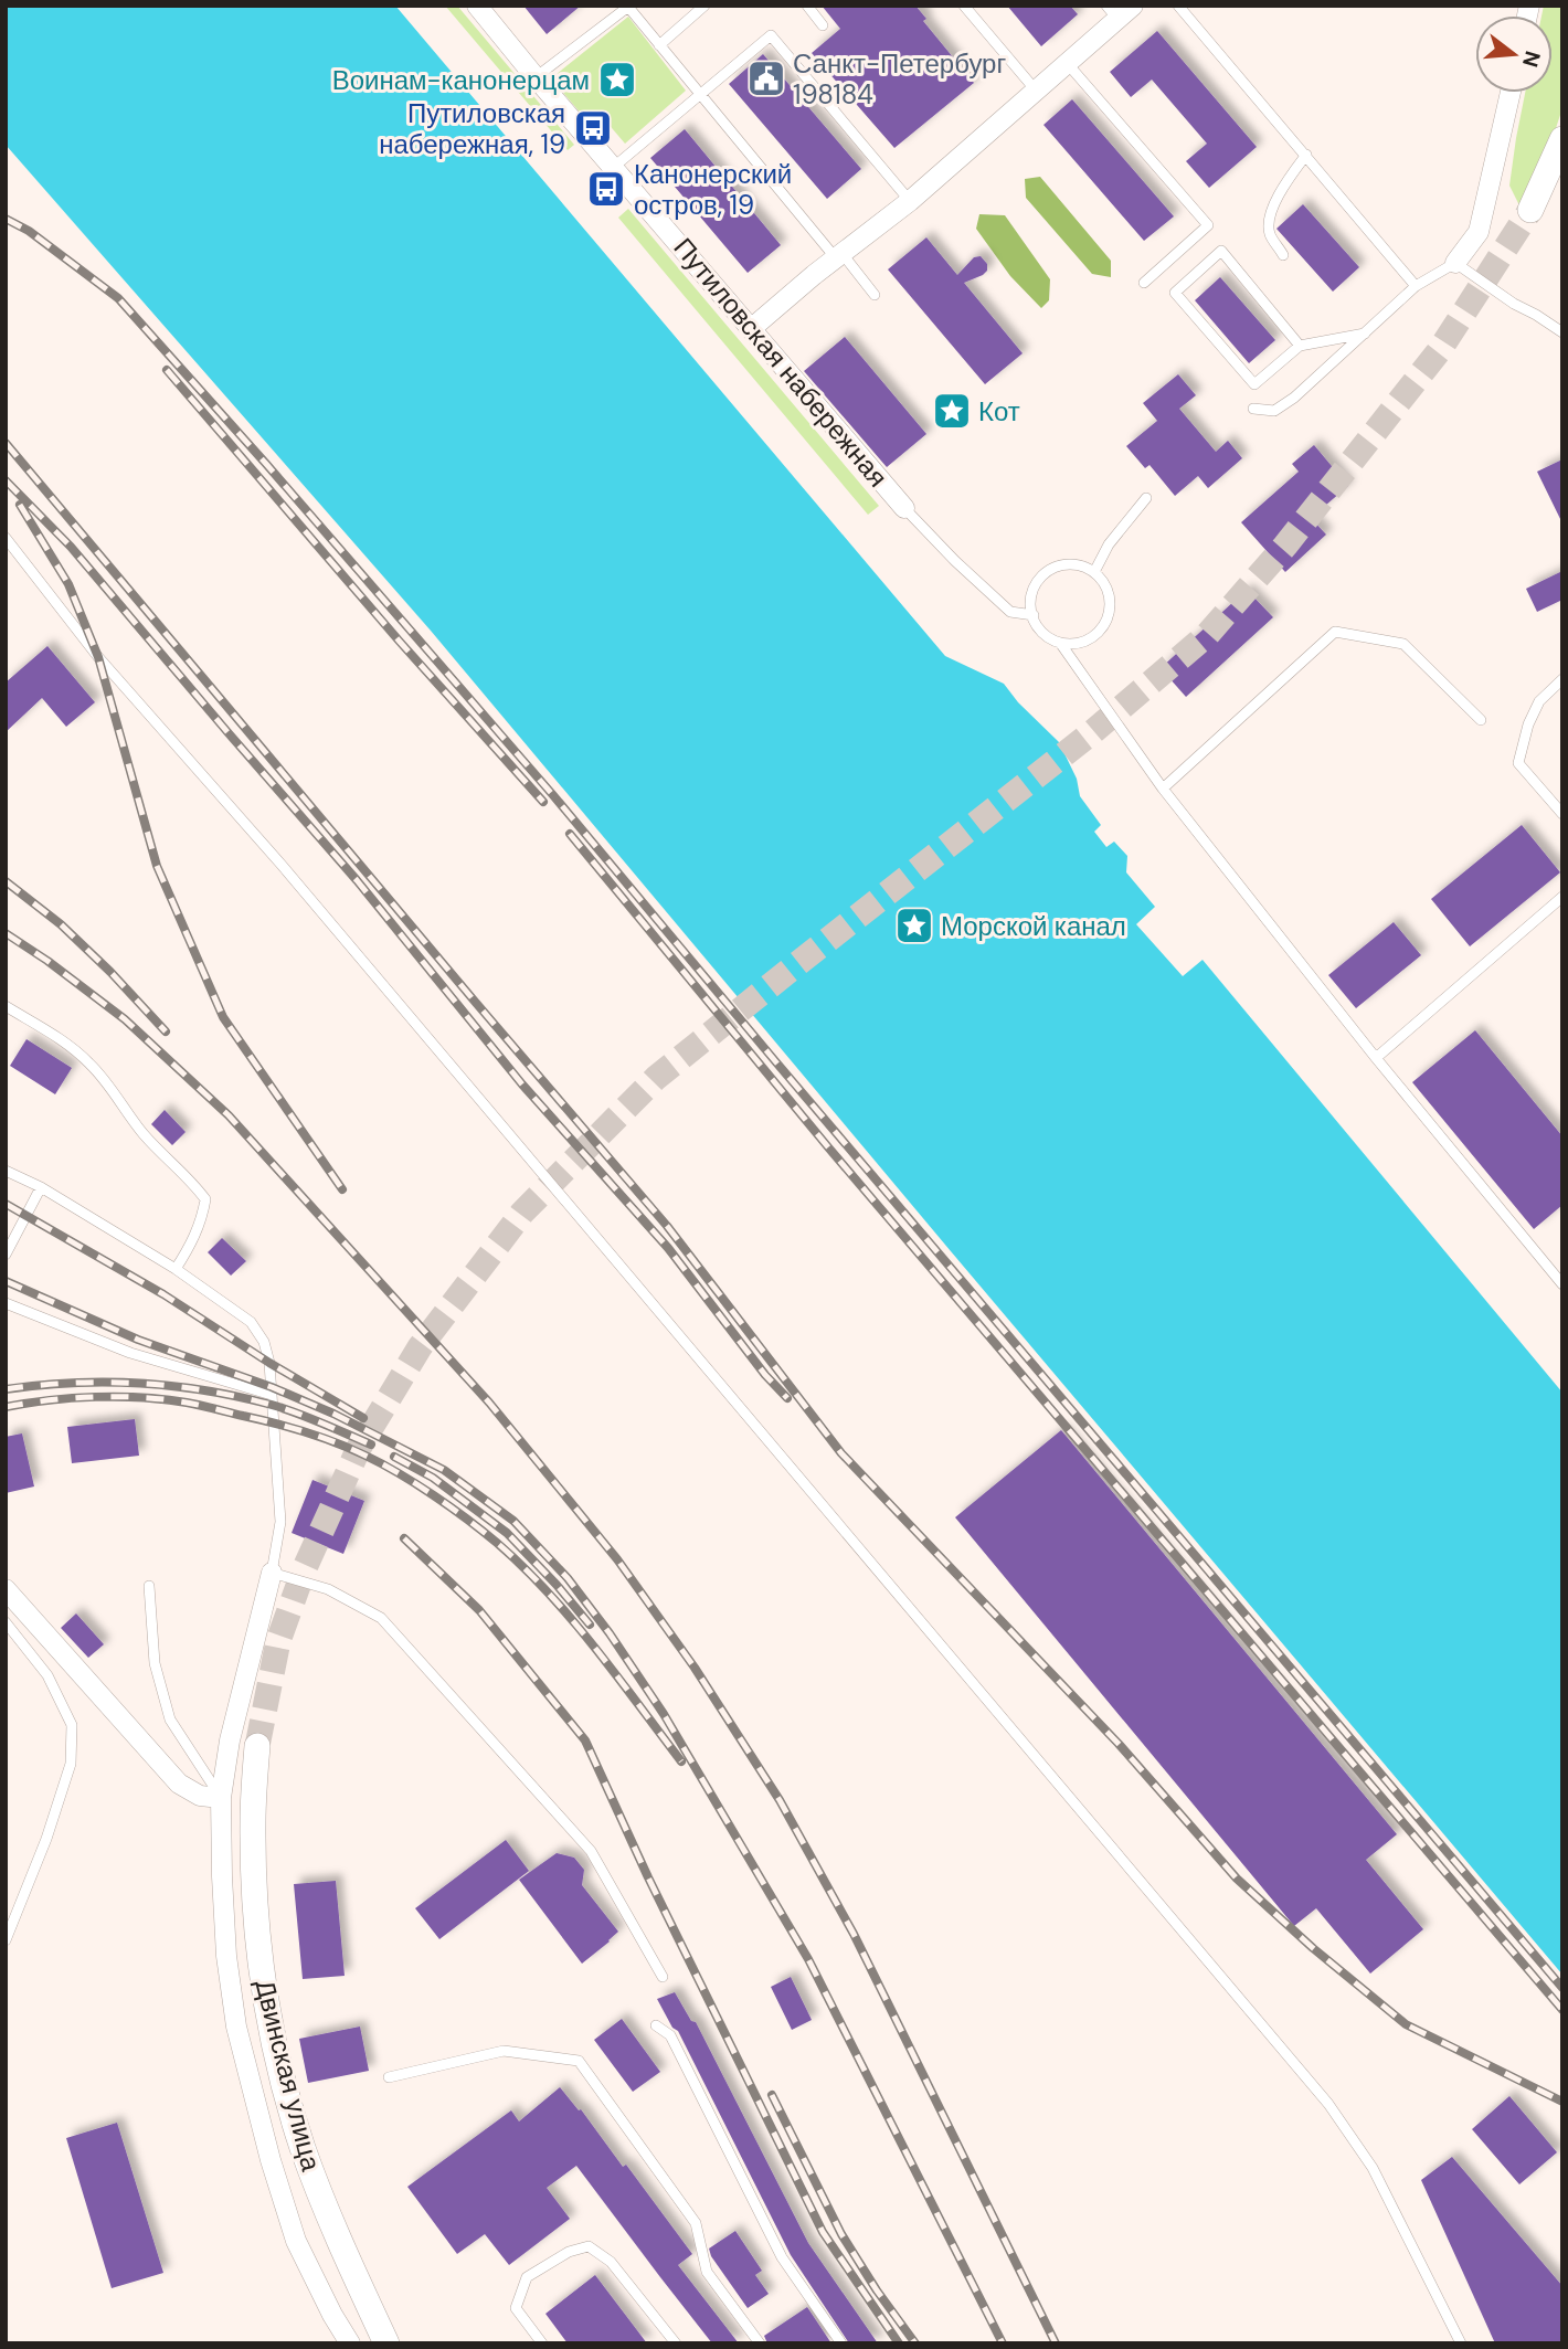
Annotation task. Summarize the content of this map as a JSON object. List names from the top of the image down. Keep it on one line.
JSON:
{"streets":{"street":["Путиловская набережная","Двинская улица"]},"places":{"public building":["Санкт-Петербург 198184"],"place":["Воинам-канонерцам","Кот","Морской канал"],"bus stop":["Путиловская набережная, 19","Канонерский остров, 19"]},"north":"right"}
